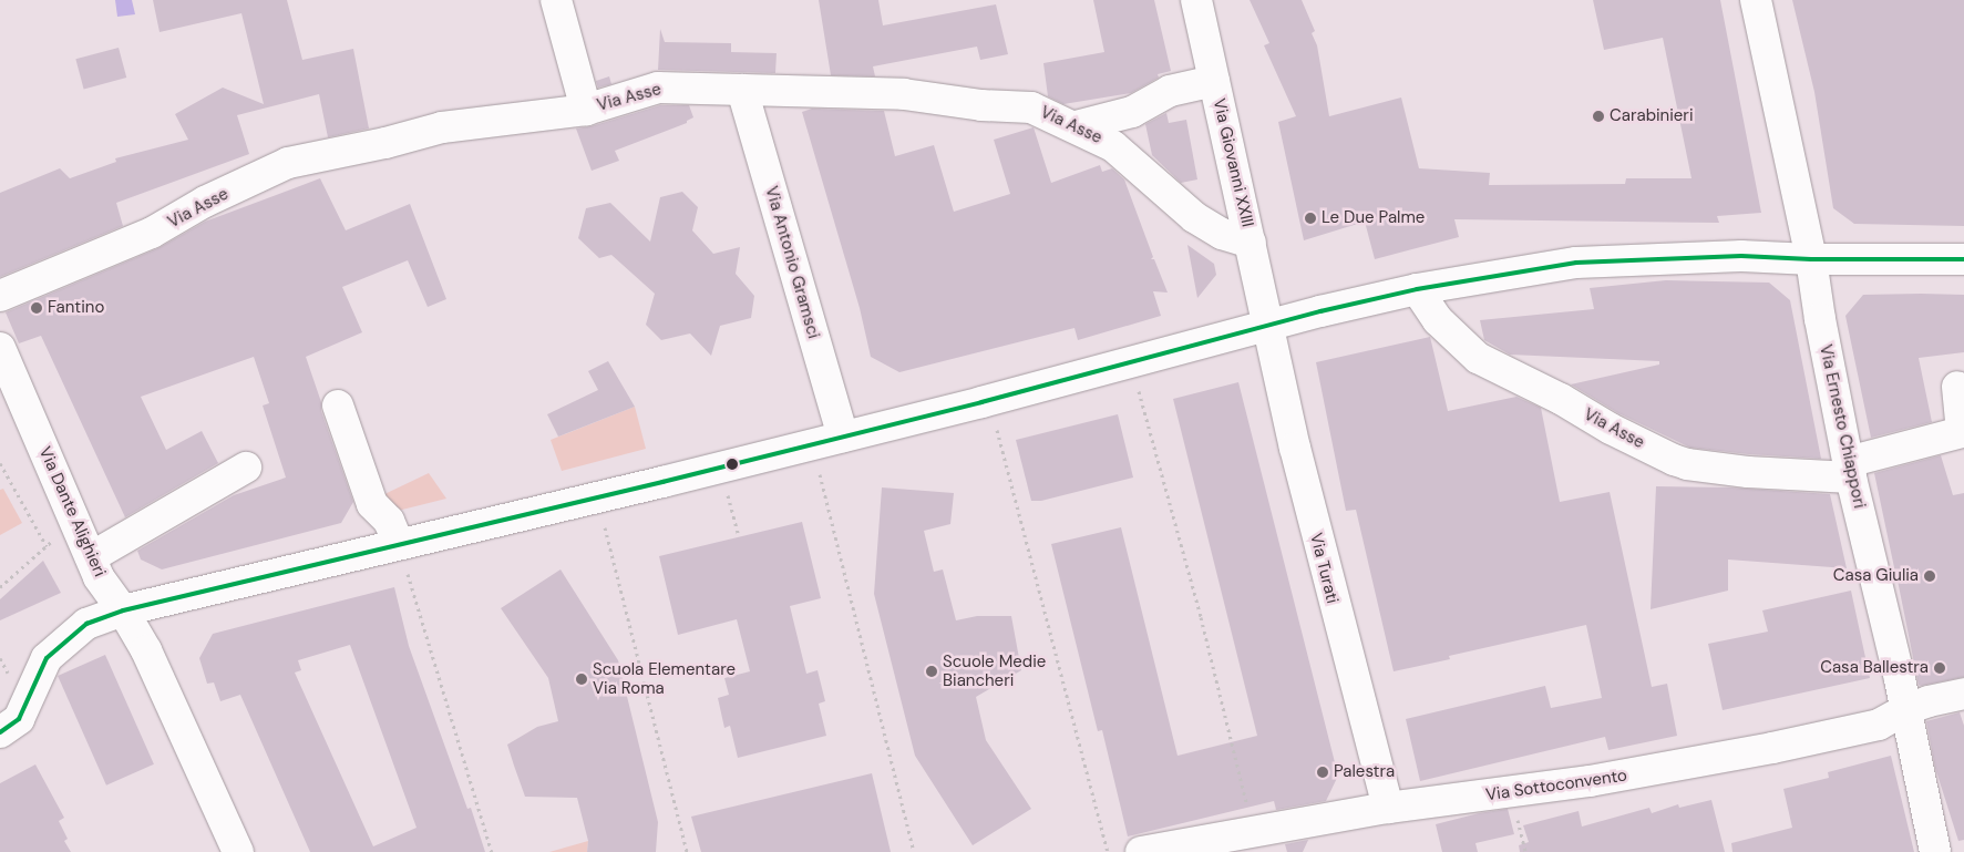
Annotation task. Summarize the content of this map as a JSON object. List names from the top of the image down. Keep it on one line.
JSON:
{"streets":{"street":["Via Asse","Via Giovanni XXIII","Via Antonio Gramsci","Via Ernesto Chiappori","Via Dante Alighieri","Via Turati","Via Sottoconvento"]},"crossings":[["Via Asse","Via Giovanni XXIII"],["Via Asse","Via Antonio Gramsci"],["Via Asse","Via Ernesto Chiappori"],["Via Giovanni XXIII","Via Turati"],["Via Ernesto Chiappori","Via Sottoconvento"],["Via Turati","Via Sottoconvento"]],"places":["Carabinieri","Le Due Palme","Fantino","Casa Giulia","Casa Ballestra","Scuole Medie Biancheri","Scuola Elementare Via Roma","Palestra"]}
